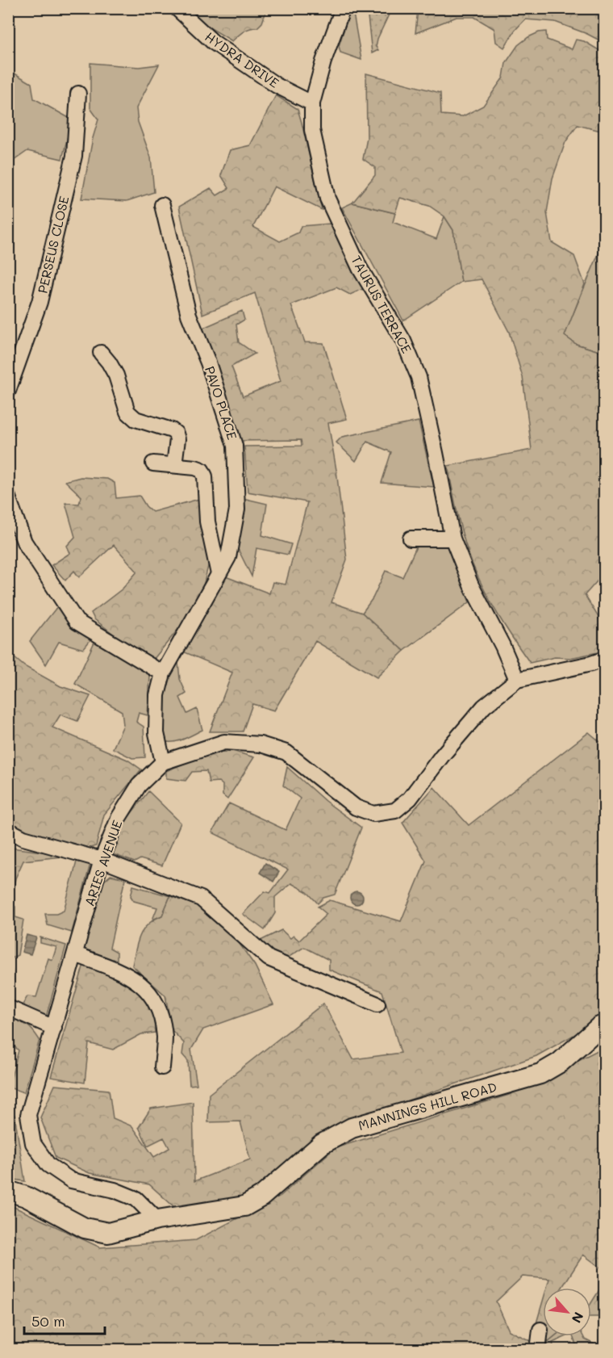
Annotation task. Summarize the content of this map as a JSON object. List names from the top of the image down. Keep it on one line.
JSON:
{"streets":{"main road":["MANNINGS HILL ROAD"],"street":["HYDRA DRIVE","PERSEUS CLOSE","TAURUS TERRACE","PAVO PLACE","ARIES AVENUE"]},"crossings":[["HYDRA DRIVE","TAURUS TERRACE"],["TAURUS TERRACE","ARIES AVENUE"],["PAVO PLACE","ARIES AVENUE"],["ARIES AVENUE","MANNINGS HILL ROAD"]],"scale_bar":"50 m","north":"bottom right"}
